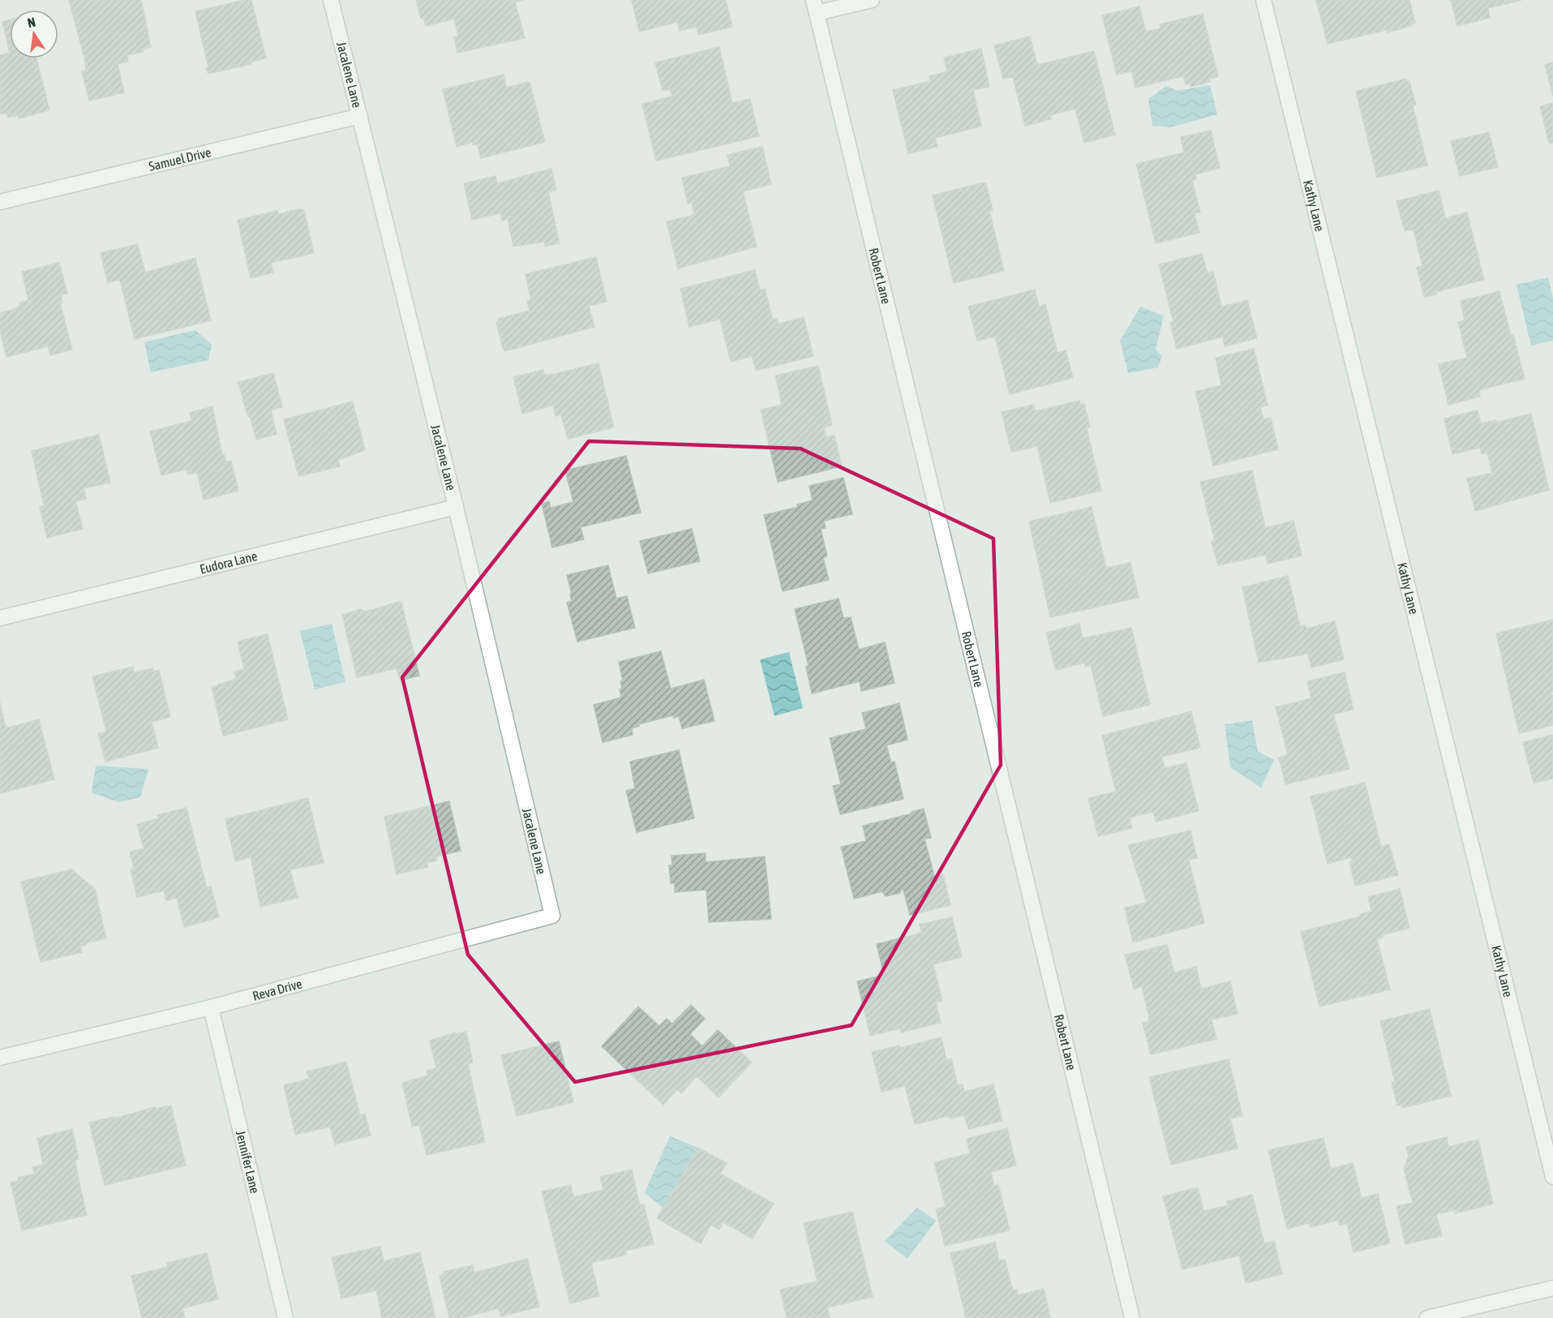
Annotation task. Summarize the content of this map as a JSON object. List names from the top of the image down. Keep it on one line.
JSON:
{"streets":{"street":["Jacalene Lane","Samuel Drive","Kathy Lane","Robert Lane","Eudora Lane","Reva Drive","Jennifer Lane"]},"crossings":[["Jacalene Lane","Samuel Drive"],["Jacalene Lane","Eudora Lane"],["Jacalene Lane","Reva Drive"],["Reva Drive","Jennifer Lane"]],"north":"top"}
